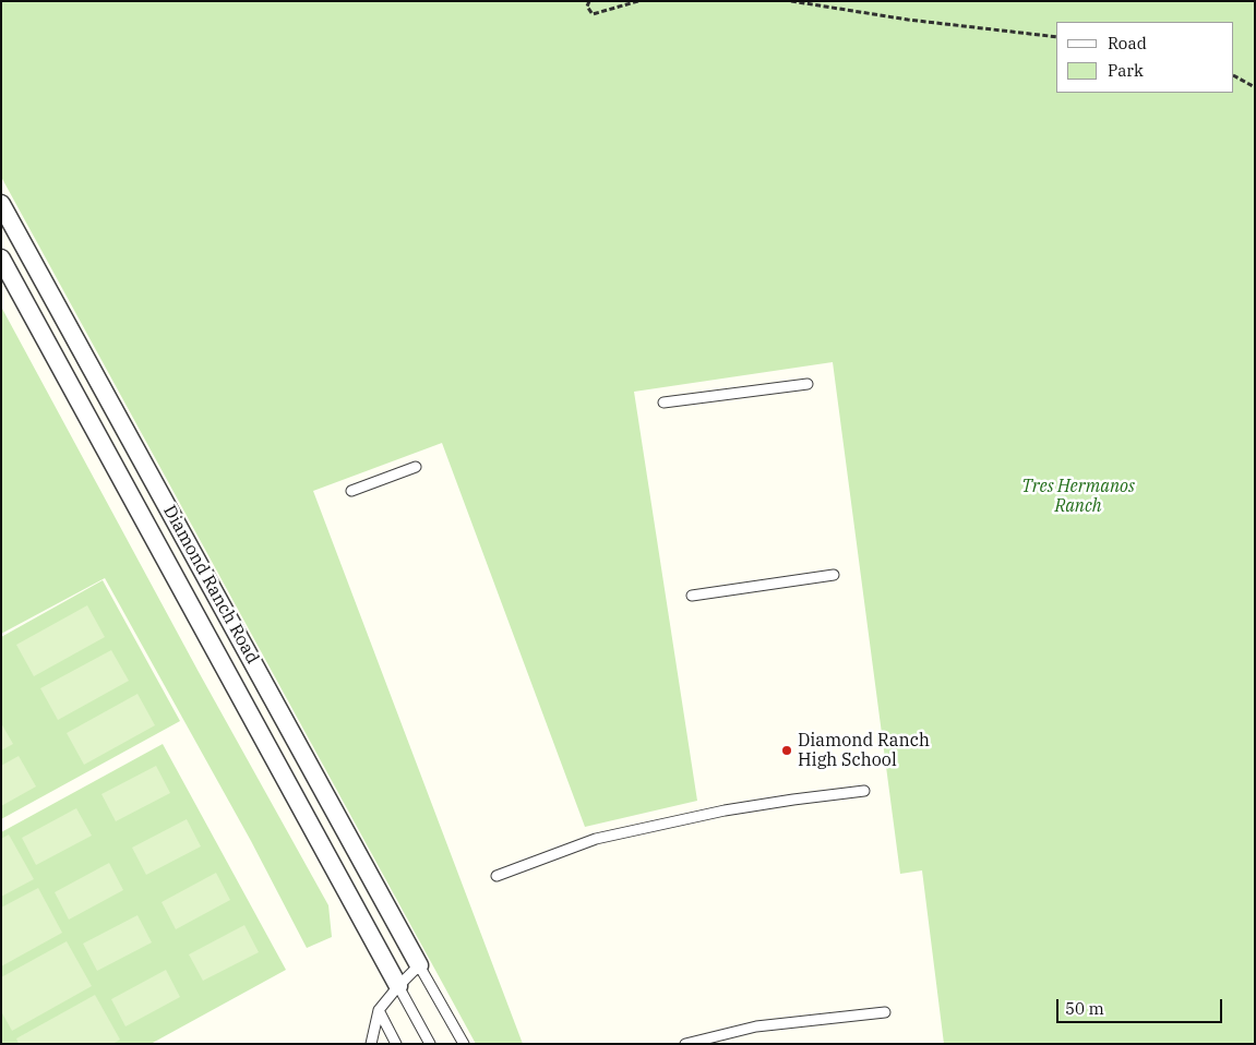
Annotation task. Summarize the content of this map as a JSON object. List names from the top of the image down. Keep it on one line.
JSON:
{"streets":{"street":["Diamond Ranch Road"]},"parks":["Tres Hermanos Ranch"],"places":["Diamond Ranch High School"],"legend":["Road","Park"],"scale_bar":"50 m"}
